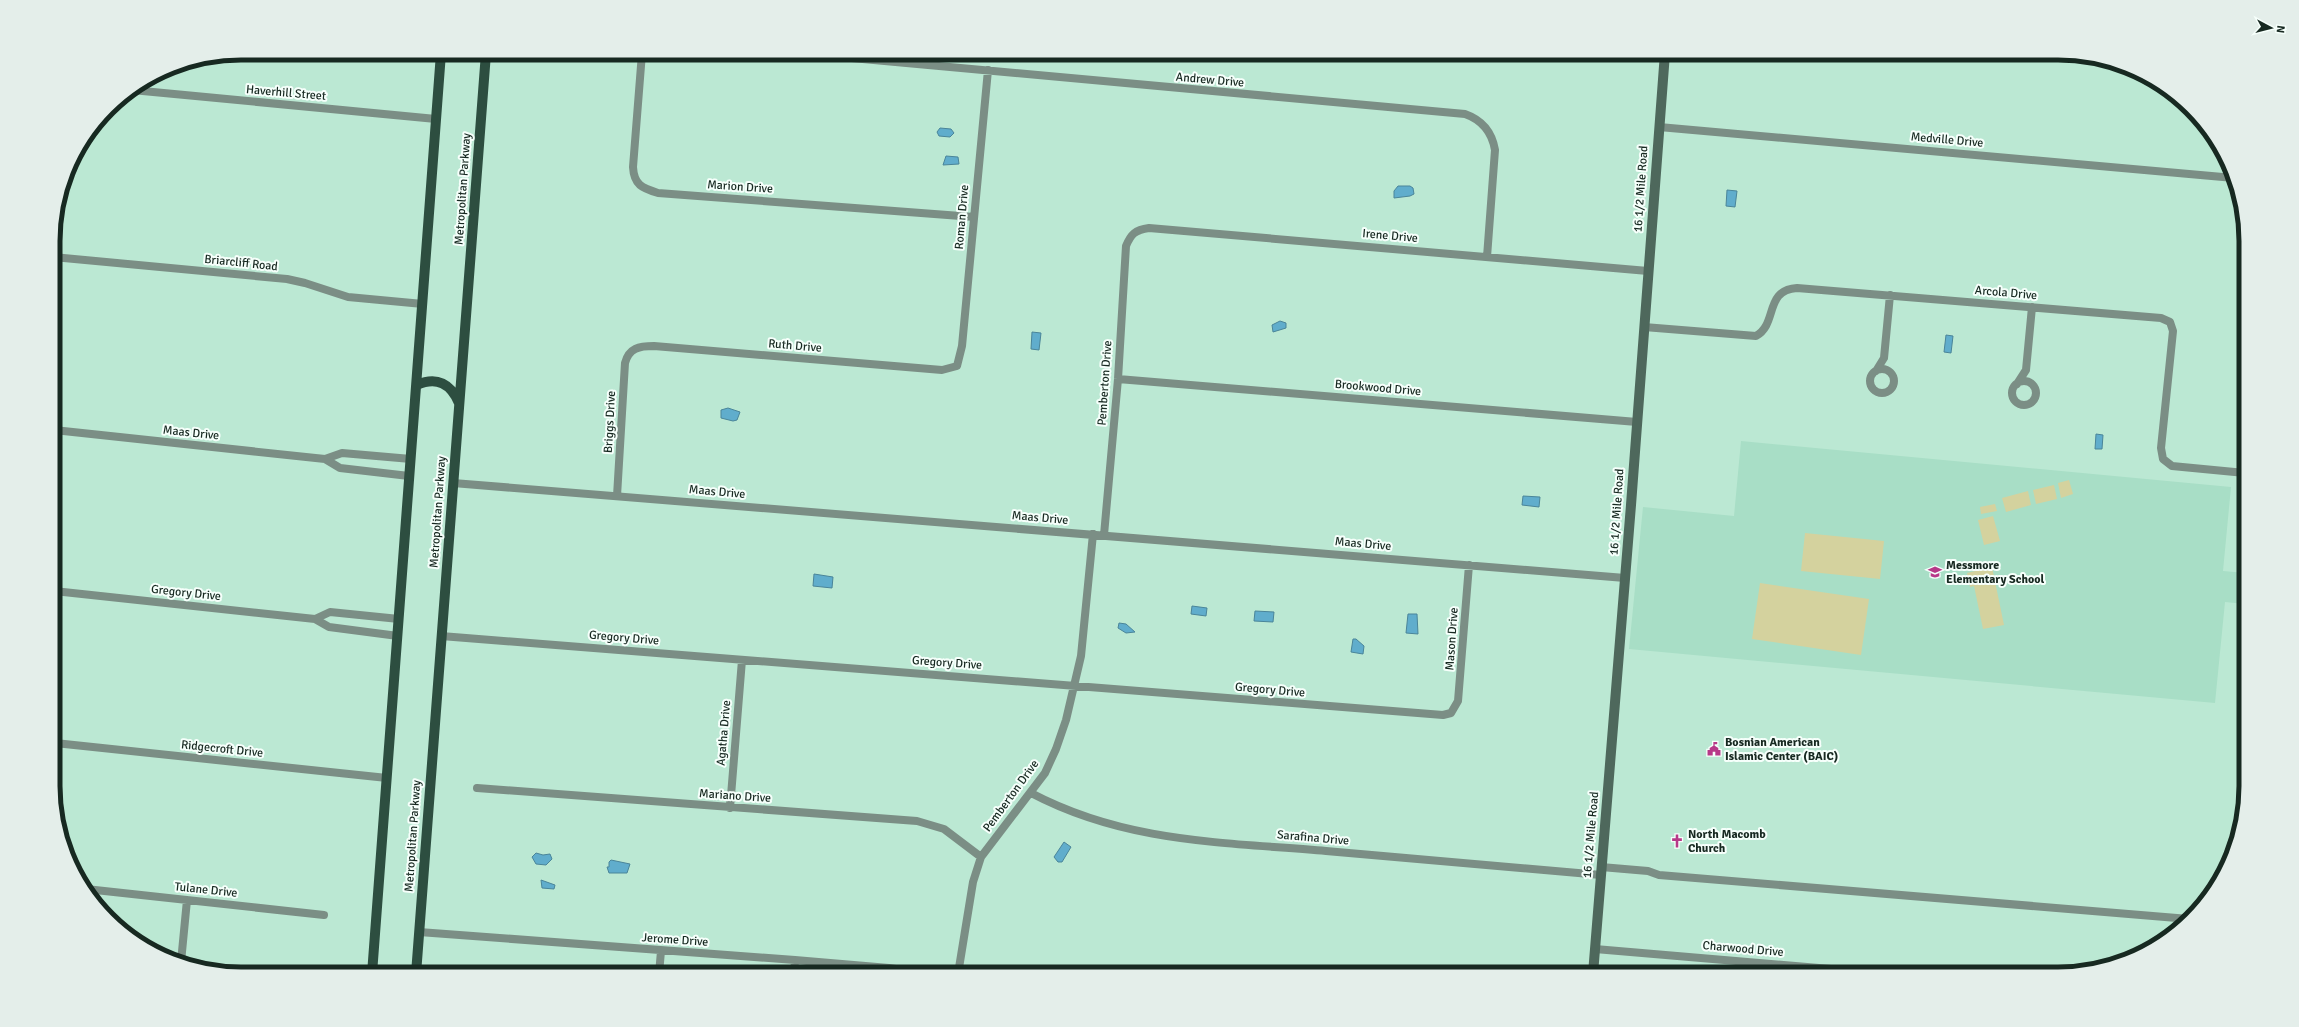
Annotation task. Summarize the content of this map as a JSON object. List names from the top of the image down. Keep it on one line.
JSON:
{"streets":{"main road":["Metropolitan Parkway"],"street":["Andrew Drive","Haverhill Street","Medville Drive","Marion Drive","16 1/2 Mile Road","Roman Drive","Irene Drive","Briarcliff Road","Arcola Drive","Ruth Drive","Pemberton Drive","Brookwood Drive","Briggs Drive","Maas Drive","Gregory Drive","Mason Drive","Agatha Drive","Ridgecroft Drive","Mariano Drive","Sarafina Drive","Tulane Drive","Jerome Drive","Charwood Drive"]},"crossings":[["Andrew Drive","Roman Drive"],["Andrew Drive","Irene Drive"],["Medville Drive","16 1/2 Mile Road"],["Marion Drive","Roman Drive"],["Metropolitan Parkway","Maas Drive"],["Metropolitan Parkway","Gregory Drive"],["Metropolitan Parkway","Jerome Drive"],["16 1/2 Mile Road","Irene Drive"],["16 1/2 Mile Road","Arcola Drive"],["16 1/2 Mile Road","Brookwood Drive"],["16 1/2 Mile Road","Maas Drive"],["16 1/2 Mile Road","Sarafina Drive"],["16 1/2 Mile Road","Charwood Drive"],["Roman Drive","Ruth Drive"],["Irene Drive","Pemberton Drive"],["Ruth Drive","Briggs Drive"],["Pemberton Drive","Brookwood Drive"],["Pemberton Drive","Maas Drive"],["Pemberton Drive","Gregory Drive"],["Pemberton Drive","Mariano Drive"],["Pemberton Drive","Sarafina Drive"],["Briggs Drive","Maas Drive"],["Maas Drive","Mason Drive"],["Gregory Drive","Mason Drive"],["Gregory Drive","Agatha Drive"],["Agatha Drive","Mariano Drive"]],"places":{"school or university":["Messmore Elementary School"],"public building":["Bosnian American Islamic Center (BAIC)"],"church":["North Macomb Church"]},"north":"right"}
